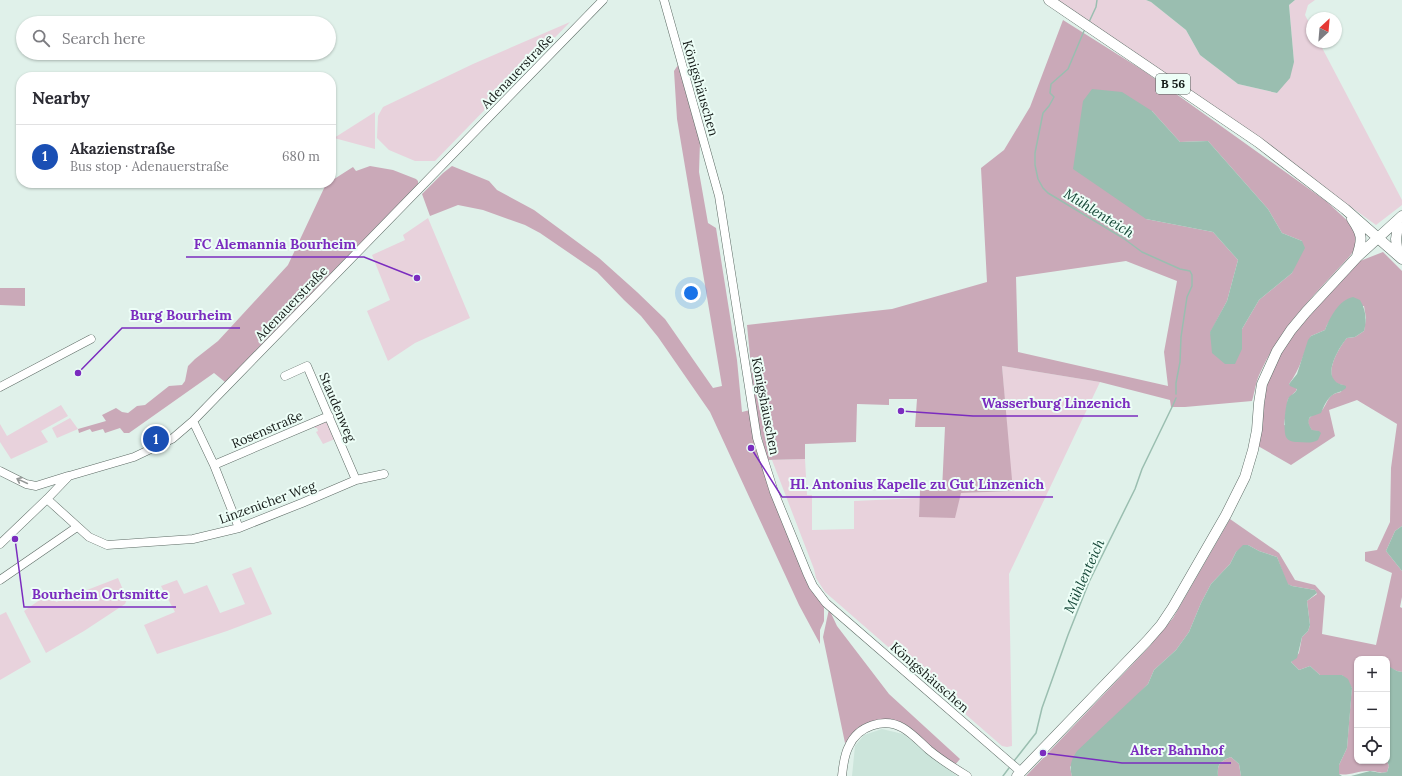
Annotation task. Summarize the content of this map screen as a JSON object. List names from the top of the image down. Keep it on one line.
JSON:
{"streets":{"main road":["B 56"],"street":["Adenauerstraße","Königshäuschen","Staudenweg","Rosenstraße","Linzenicher Weg"]},"crossings":[["Staudenweg","Rosenstraße"],["Staudenweg","Linzenicher Weg"]],"water":["Mühlenteich"],"places":["FC Alemannia Bourheim","Burg Bourheim","Wasserburg Linzenich","Hl. Antonius Kapelle zu Gut Linzenich","Bourheim Ortsmitte","Alter Bahnhof"],"north":"top right","page":{"search":"Search here","heading":"Nearby","list":[{"mark":"1","name":"Akazienstraße","note":"Bus stop · Adenauerstraße","value":"680 m"}],"pins":"1","map_buttons":["+","−"]}}
